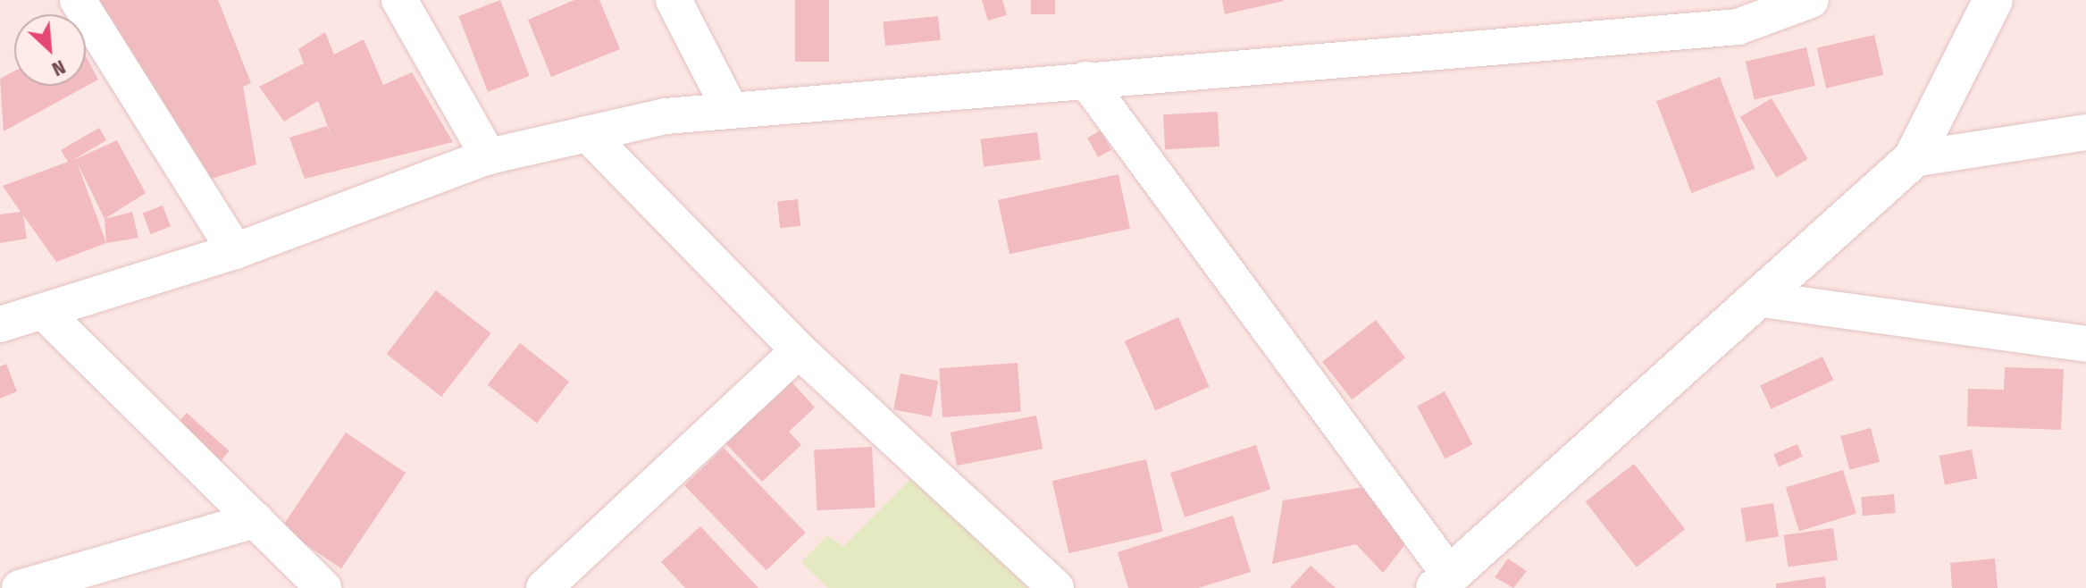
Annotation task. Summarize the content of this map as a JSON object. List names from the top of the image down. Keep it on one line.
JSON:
{"north":"bottom right"}
